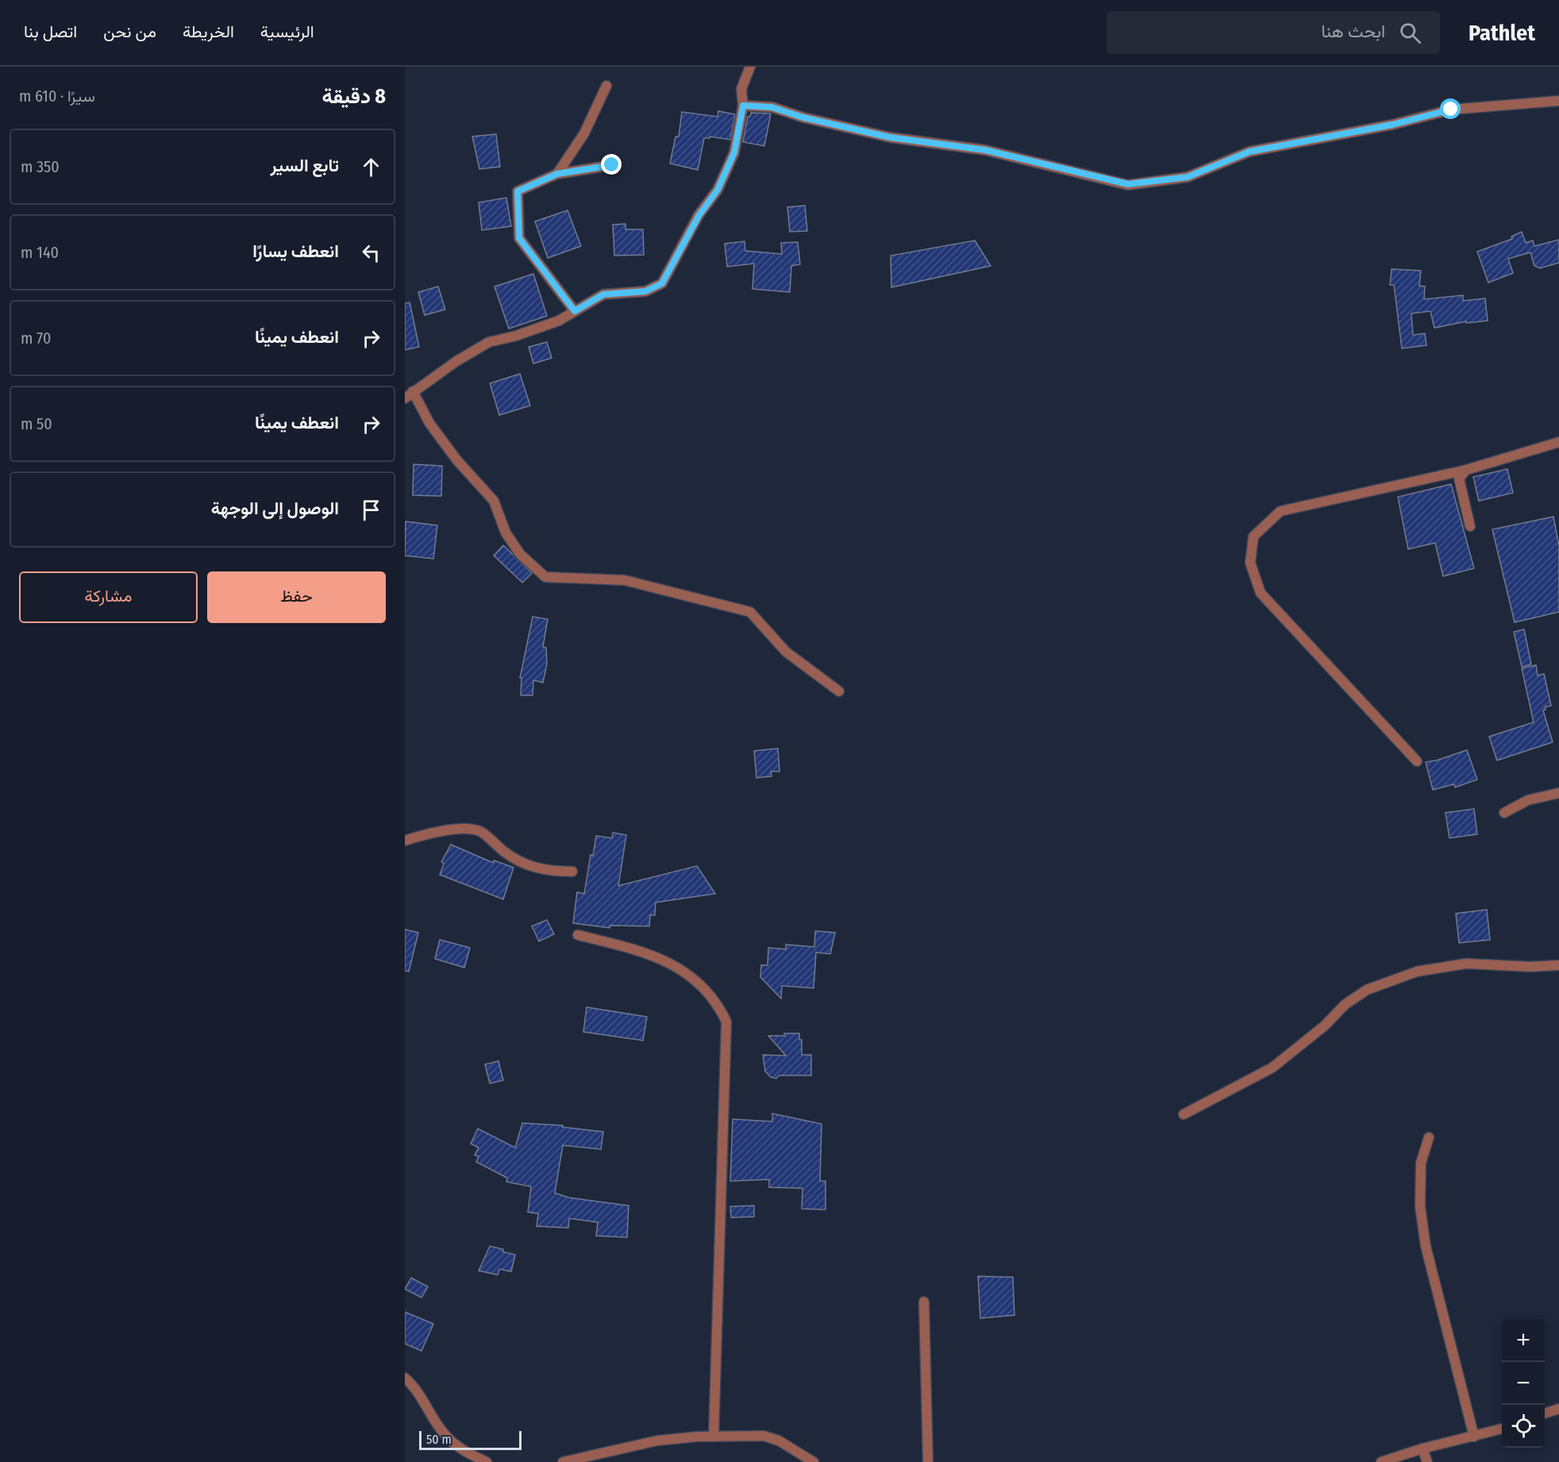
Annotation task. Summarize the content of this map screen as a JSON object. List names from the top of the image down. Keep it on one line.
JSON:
{"scale_bar":"50 m","page":{"header":"Pathlet","search":"ابحث هنا","nav":["الرئيسية","الخريطة","من نحن","اتصل بنا"],"heading":["8 دقيقة","سيرًا · 610 m"],"list":[["تابع السير","350 m"],["انعطف يسارًا","140 m"],["انعطف يمينًا","70 m"],["انعطف يمينًا","50 m"],"الوصول إلى الوجهة"],"buttons":["حفظ","مشاركة"],"map_buttons":["+","−"],"scale":"50 m"}}
